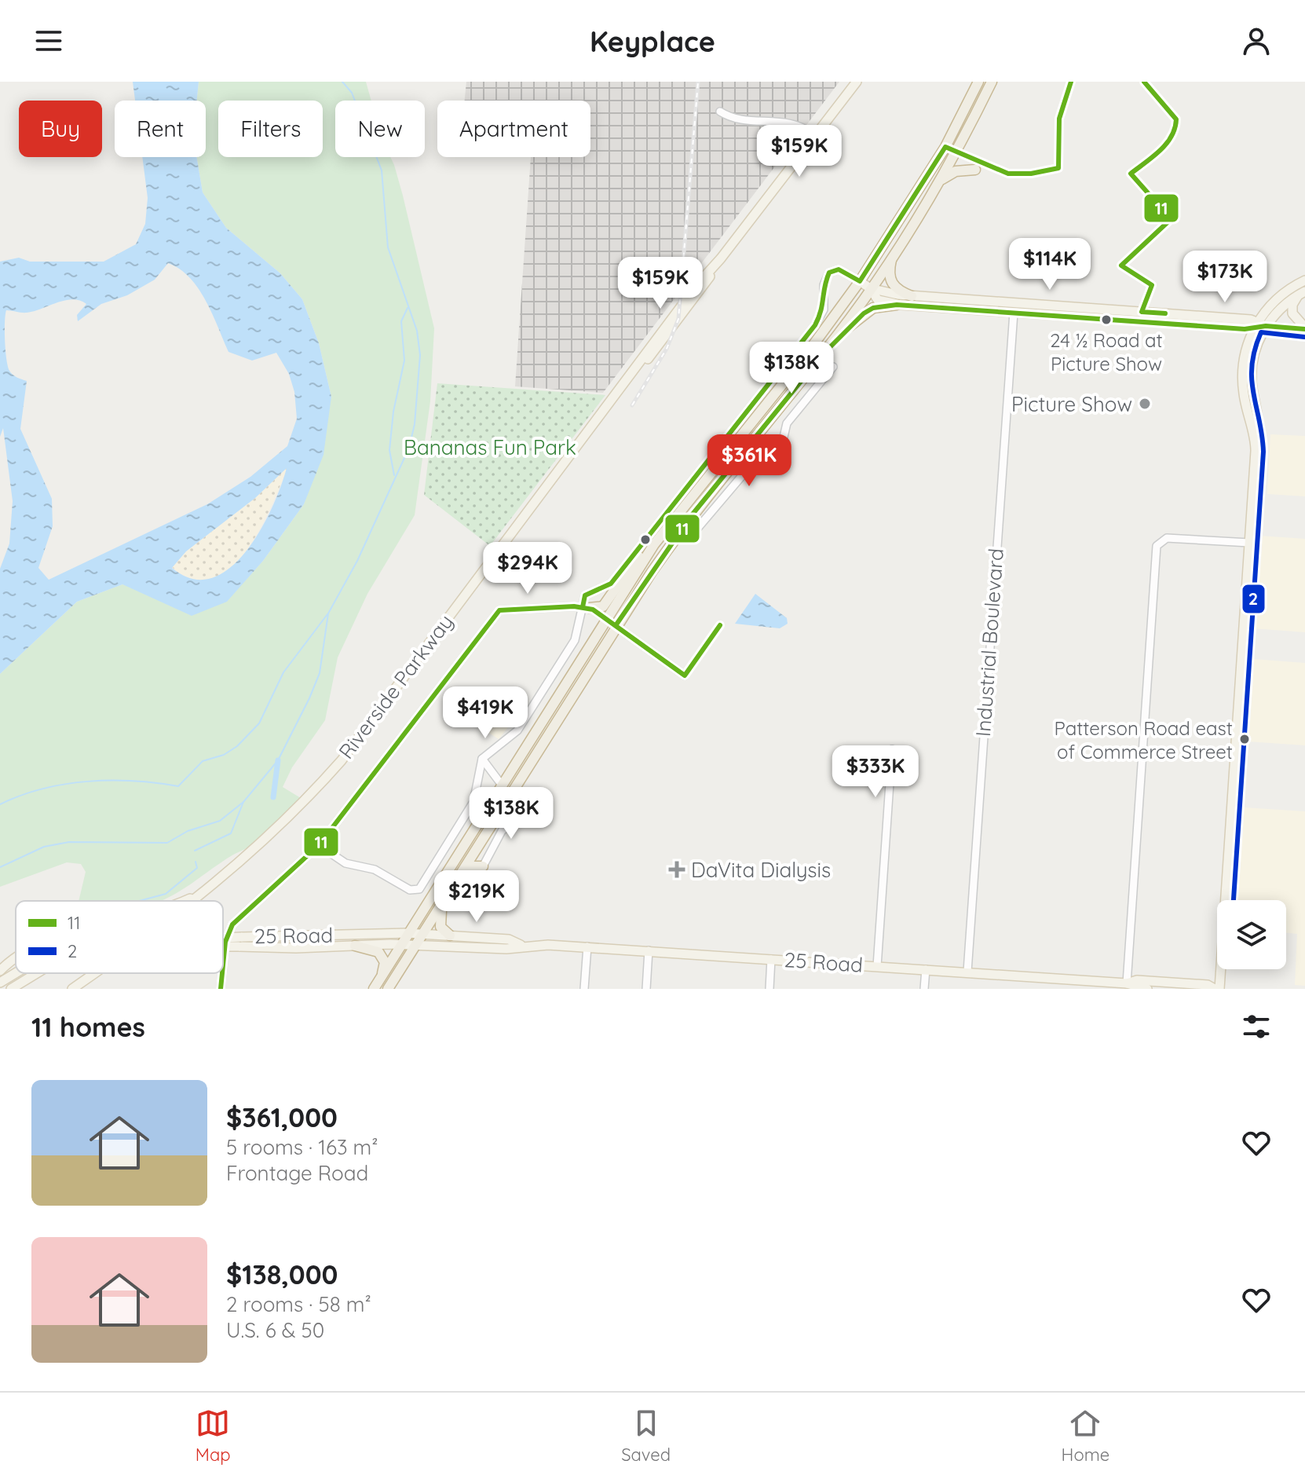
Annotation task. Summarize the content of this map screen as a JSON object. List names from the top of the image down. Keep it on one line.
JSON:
{"streets":{"main road":["Riverside Parkway","25 Road"],"street":["Industrial Boulevard"]},"crossings":[["Industrial Boulevard","25 Road"]],"parks":["Bananas Fun Park"],"places":{"other":["24 ½ Road at Picture Show","Picture Show","Patterson Road east of Commerce Street"],"health":["DaVita Dialysis"]},"lines":["transit line 11","transit line 2"],"legend":["11","2"],"page":{"header":"Keyplace","chip":["Buy","Rent","Filters","New","Apartment"],"price":["$159K","$114K","$173K","$159K","$138K","$361K","$294K","$419K","$333K","$138K","$219K"],"heading":"11 homes","list":[{"name":"$361,000","note":"5 rooms · 163 m² · Frontage Road"},{"name":"$138,000","note":"2 rooms · 58 m² · U.S. 6 & 50"}],"tabs":["Map","Saved","Home"]}}
